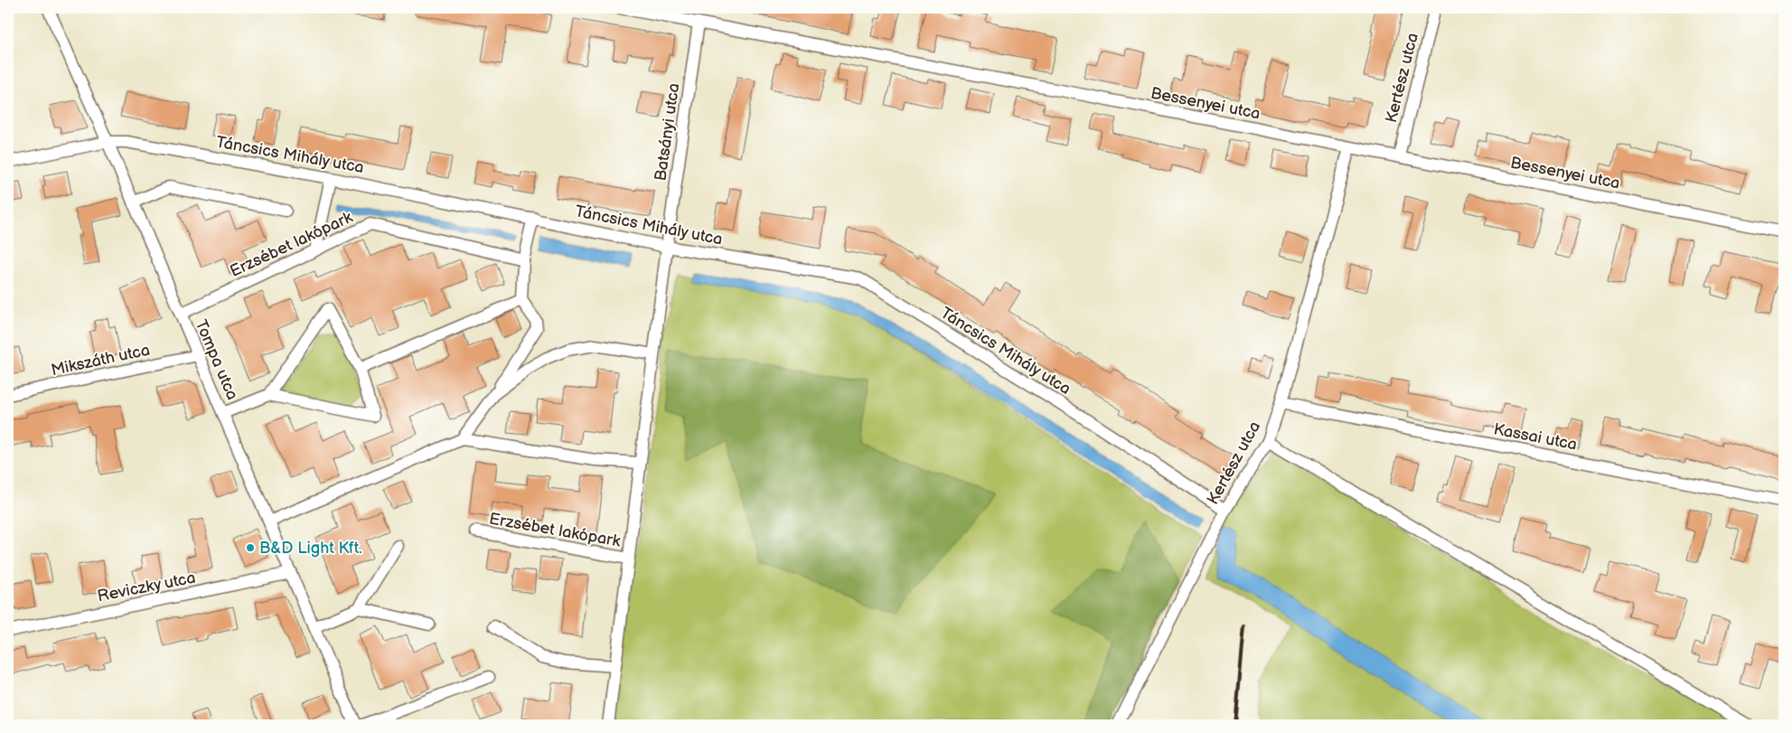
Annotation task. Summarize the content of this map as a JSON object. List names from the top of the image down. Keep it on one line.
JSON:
{"streets":{"street":["Kertész utca","Bessenyei utca","Batsányi utca","Táncsics Mihály utca","Erzsébet lakópark","Mikszáth utca","Tompa utca","Kassai utca","Reviczky utca"]},"crossings":[["Kertész utca","Bessenyei utca"],["Kertész utca","Táncsics Mihály utca"],["Kertész utca","Kassai utca"],["Bessenyei utca","Batsányi utca"],["Batsányi utca","Táncsics Mihály utca"],["Batsányi utca","Erzsébet lakópark"],["Táncsics Mihály utca","Erzsébet lakópark"],["Táncsics Mihály utca","Tompa utca"],["Erzsébet lakópark","Tompa utca"],["Mikszáth utca","Tompa utca"],["Tompa utca","Reviczky utca"]],"places":["B&D Light Kft."]}
